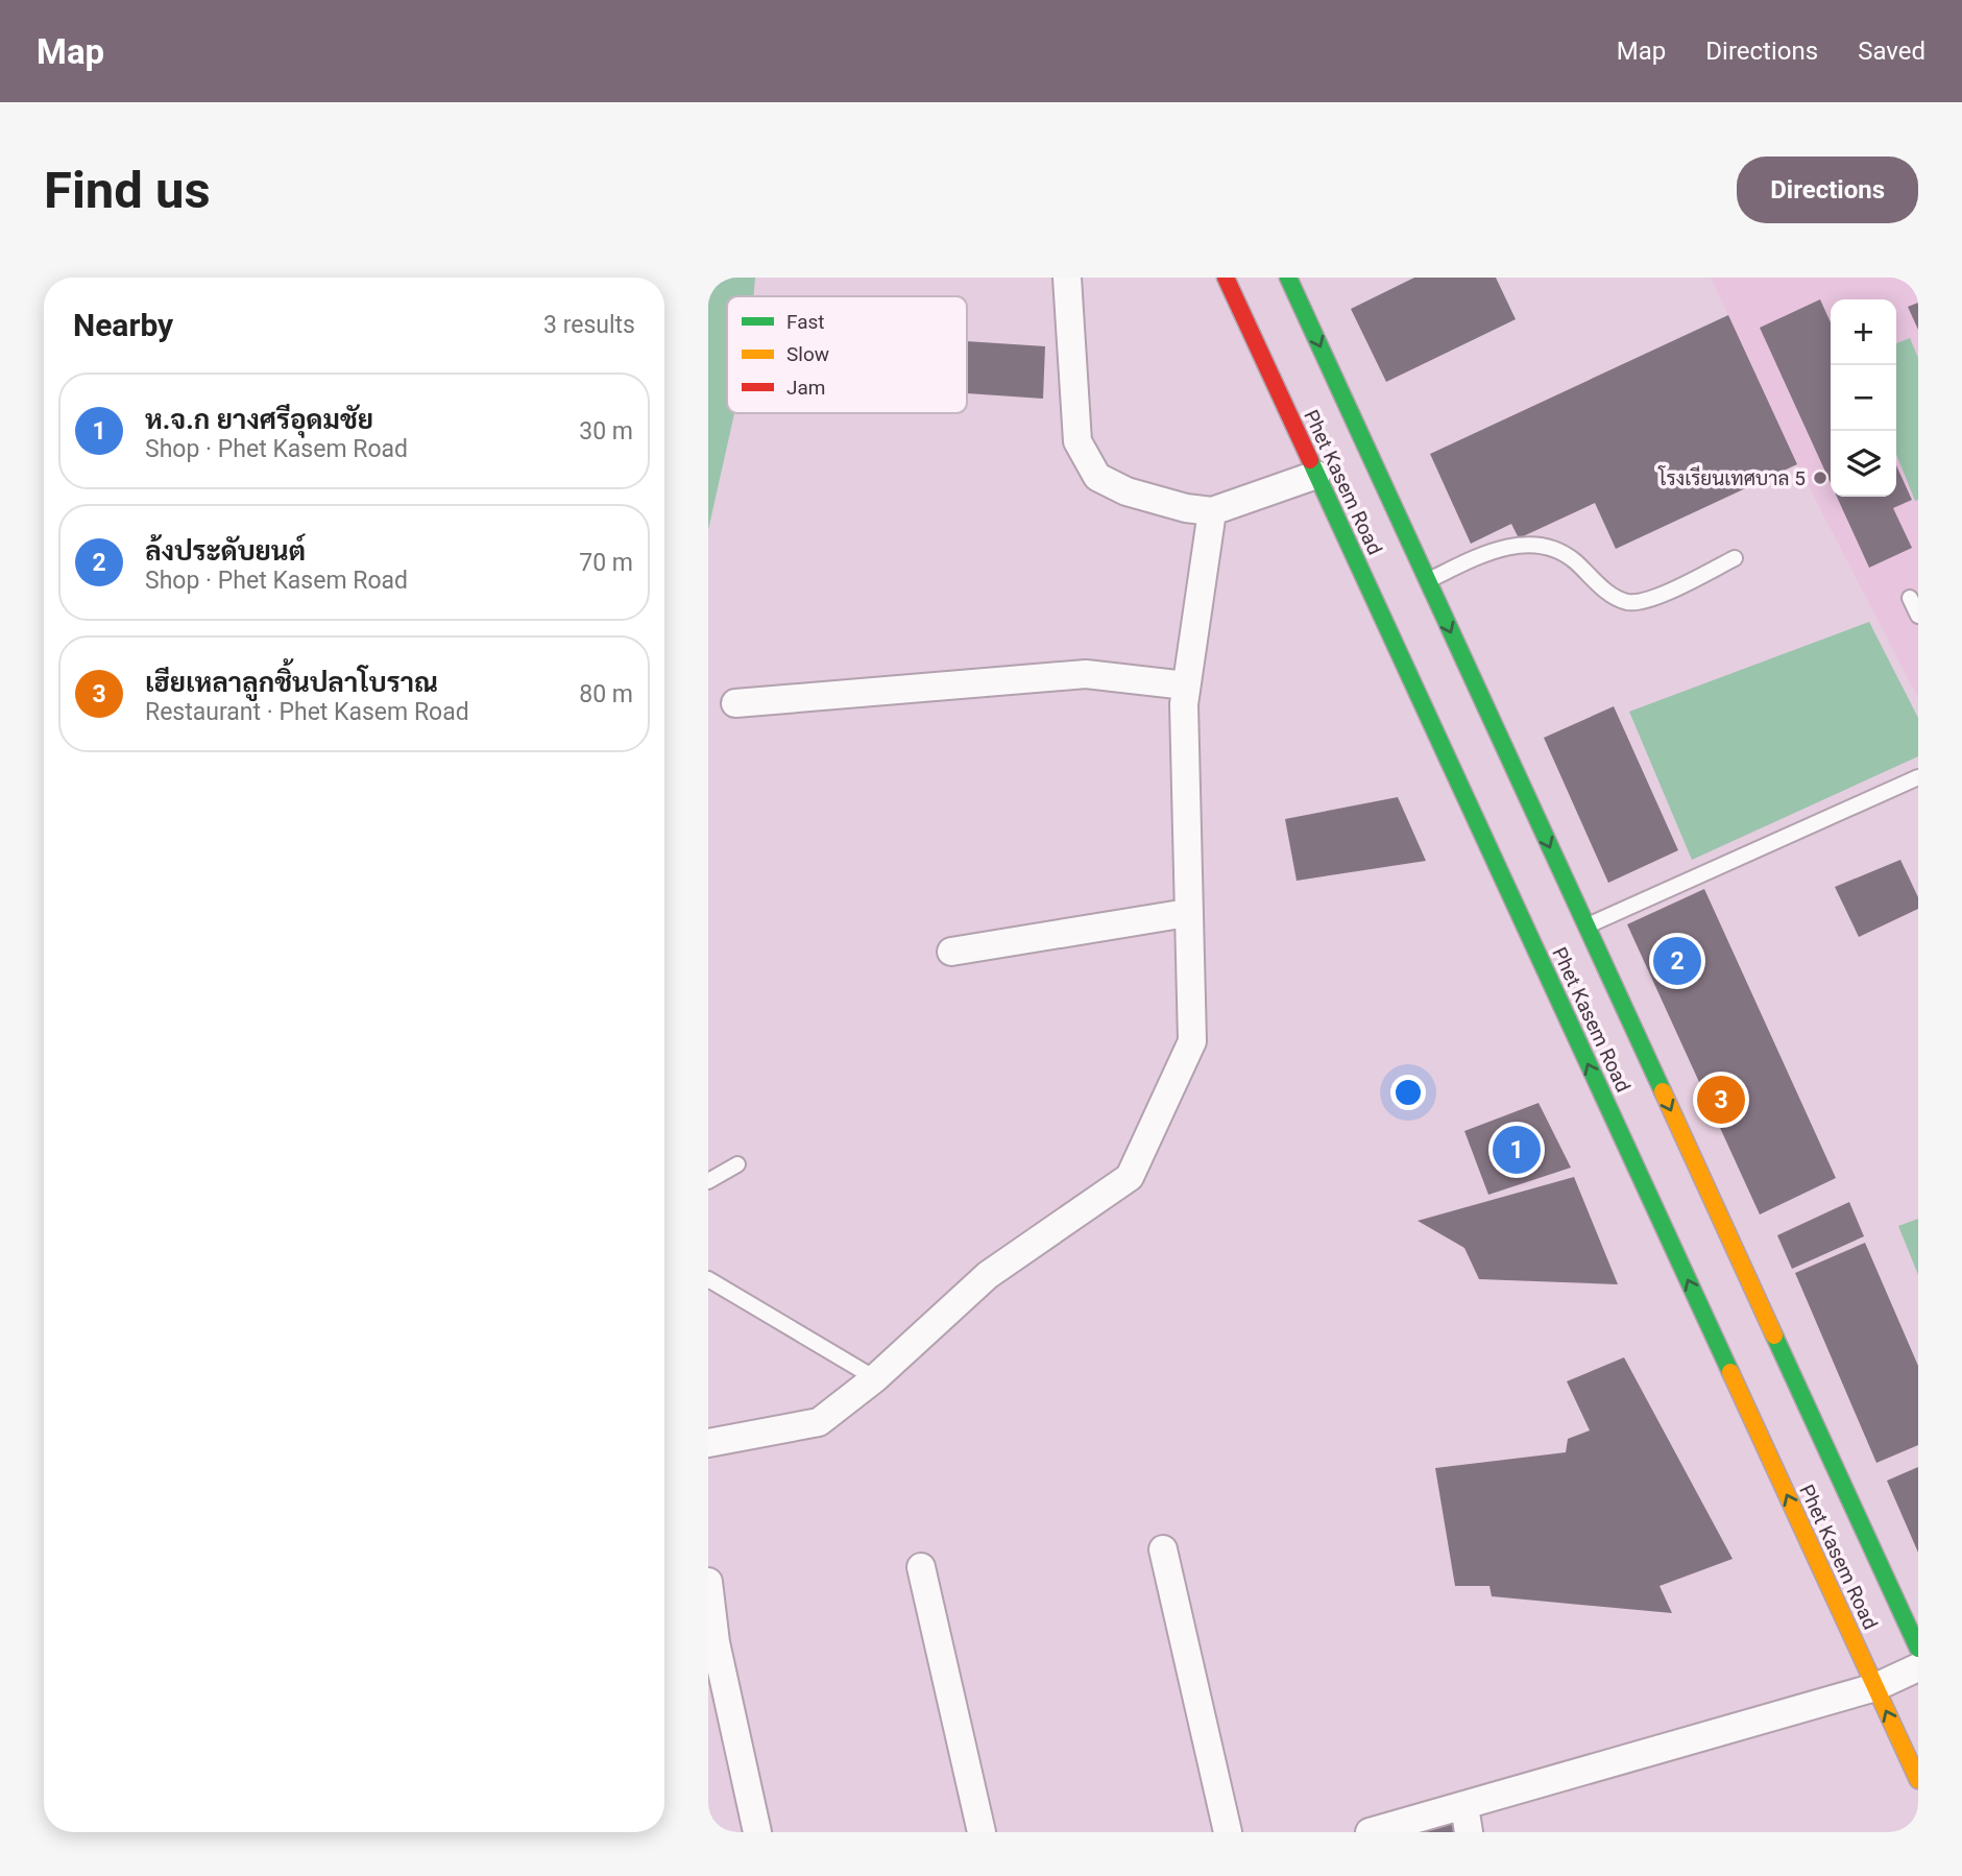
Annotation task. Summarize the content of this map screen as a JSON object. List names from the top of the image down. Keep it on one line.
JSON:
{"streets":{"main road":["Phet Kasem Road"]},"places":["โรงเรียนเทศบาล 5"],"legend":["Fast","Slow","Jam"],"page":{"header":"Map","nav":["Map","Directions","Saved"],"buttons":"Directions","title":"Find us","heading":["Nearby","3 results"],"map_buttons":["+","−"],"list":[{"mark":"1","name":"ห.จ.ก ยางศรีอุดมชัย","note":"Shop · Phet Kasem Road","value":"30 m"},{"mark":"2","name":"ล้งประดับยนต์","note":"Shop · Phet Kasem Road","value":"70 m"},{"mark":"3","name":"เฮียเหลาลูกชิ้นปลาโบราณ","note":"Restaurant · Phet Kasem Road","value":"80 m"}],"pins":["2","3","1"]}}
